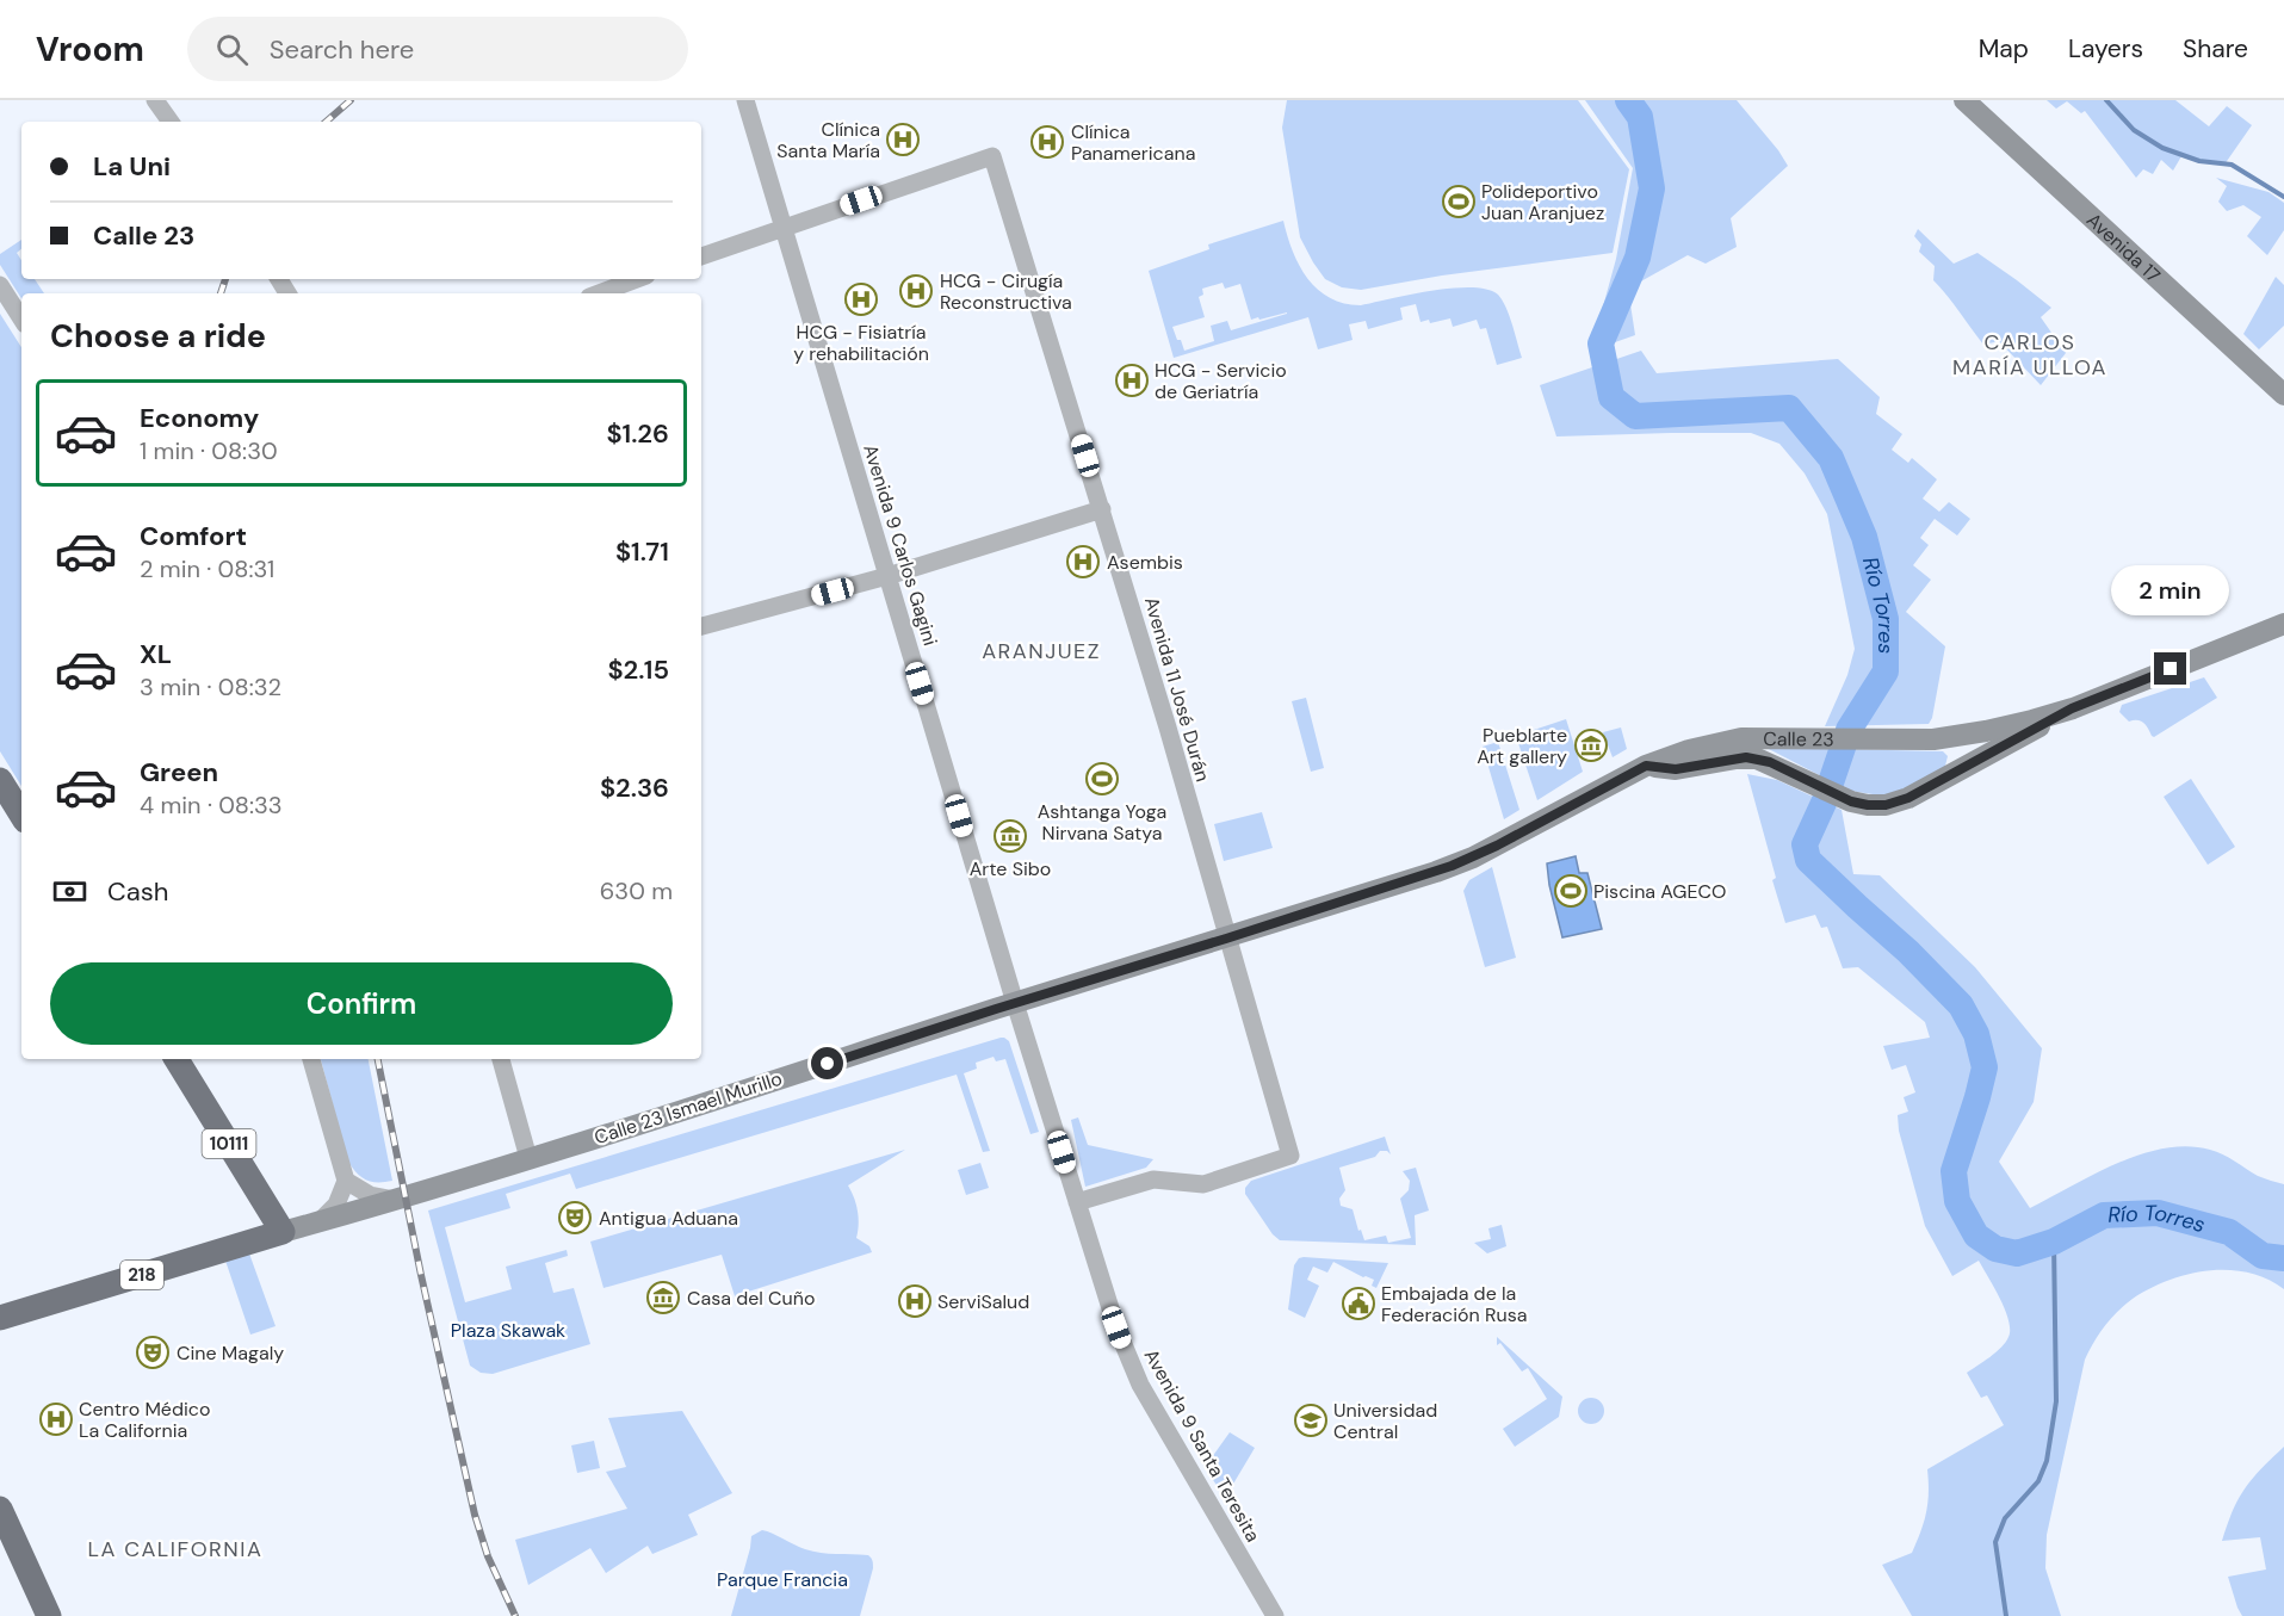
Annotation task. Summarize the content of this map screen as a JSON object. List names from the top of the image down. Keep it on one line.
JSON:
{"streets":{"highway":["Calle 23 Ismael Murillo","10111","218"],"main road":["Avenida 17","Calle 23"],"street":["Avenida 9 Carlos Gagini","Avenida 11 José Durán","Avenida 9 Santa Teresita"]},"crossings":[["Avenida 9 Carlos Gagini","Avenida 11 José Durán"],["Avenida 9 Carlos Gagini","Calle 23 Ismael Murillo"],["Avenida 9 Carlos Gagini","Avenida 9 Santa Teresita"],["Avenida 11 José Durán","Calle 23 Ismael Murillo"],["Avenida 11 José Durán","Avenida 9 Santa Teresita"],["Calle 23","Calle 23 Ismael Murillo"],["Calle 23 Ismael Murillo","10111"],["Calle 23 Ismael Murillo","Avenida 9 Santa Teresita"]],"districts":["CARLOS MARÍA ULLOA","ARANJUEZ","LA CALIFORNIA"],"water":["Río Torres"],"parks":["Plaza Skawak","Parque Francia"],"places":{"hospital":["Clínica Santa María","Clínica Panamericana","HCG - Cirugía Reconstructiva","HCG - Fisiatría y rehabilitación","HCG - Servicio de Geriatría","Asembis","ServiSalud","Centro Médico La California"],"sports":["Polideportivo Juan Aranjuez","Ashtanga Yoga Nirvana Satya","Piscina AGECO"],"museum":["Pueblarte Art gallery","Arte Sibo","Casa del Cuño"],"theatre":["Antigua Aduana","Cine Magaly"],"public building":["Embajada de la Federación Rusa"],"school or university":["Universidad Central"]},"page":{"header":"Vroom","search":"Search here","nav":["Map","Layers","Share"],"banner":["La Uni","Calle 23"],"heading":"Choose a ride","list":[{"name":"Economy","note":"1 min · 08:30","value":"$1.26"},{"name":"Comfort","note":"2 min · 08:31","value":"$1.71"},{"name":"XL","note":"3 min · 08:32","value":"$2.15"},{"name":"Green","note":"4 min · 08:33","value":"$2.36"}],"bubble":"2 min","pay":["Cash","630 m"],"buttons":"Confirm"}}
